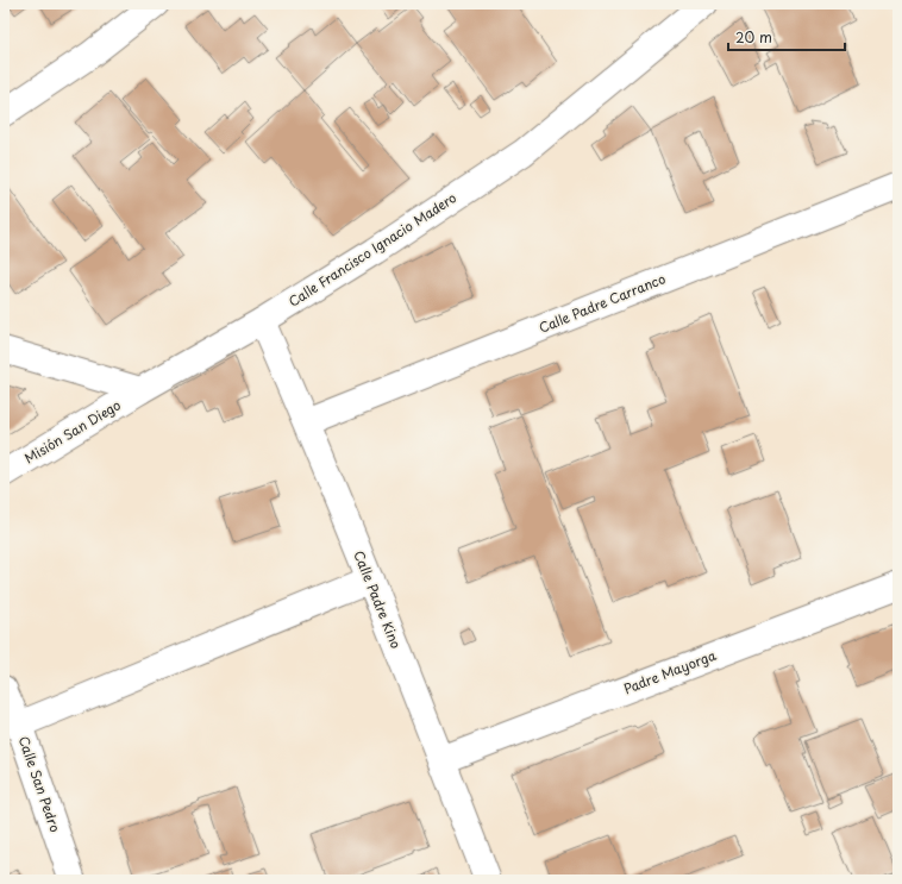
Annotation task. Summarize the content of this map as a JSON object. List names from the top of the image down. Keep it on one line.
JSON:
{"streets":{"street":["Calle Francisco Ignacio Madero","Calle Padre Carranco","Misión San Diego","Calle Padre Kino","Padre Mayorga","Calle San Pedro"]},"crossings":[["Calle Francisco Ignacio Madero","Misión San Diego"],["Calle Francisco Ignacio Madero","Calle Padre Kino"],["Calle Padre Carranco","Calle Padre Kino"],["Calle Padre Kino","Padre Mayorga"]],"scale_bar":"20 m"}
